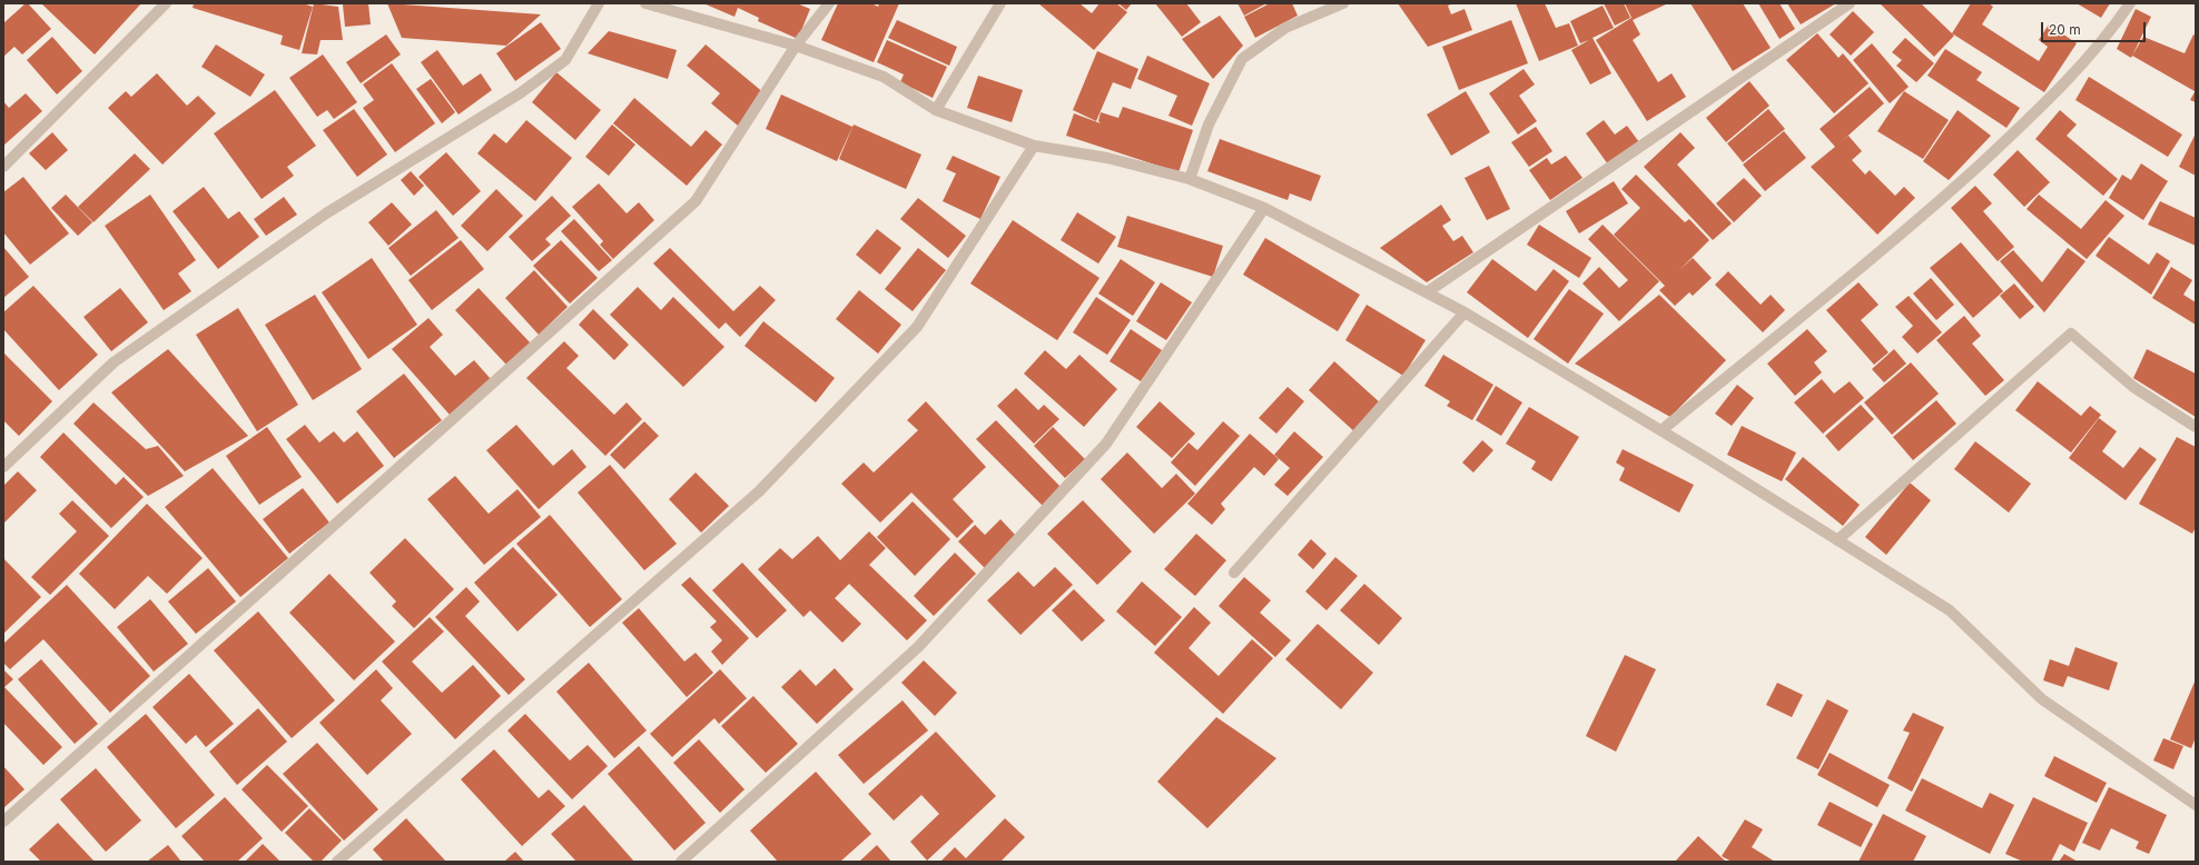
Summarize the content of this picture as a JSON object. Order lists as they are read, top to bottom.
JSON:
{
  "scale_bar": "20 m"
}
